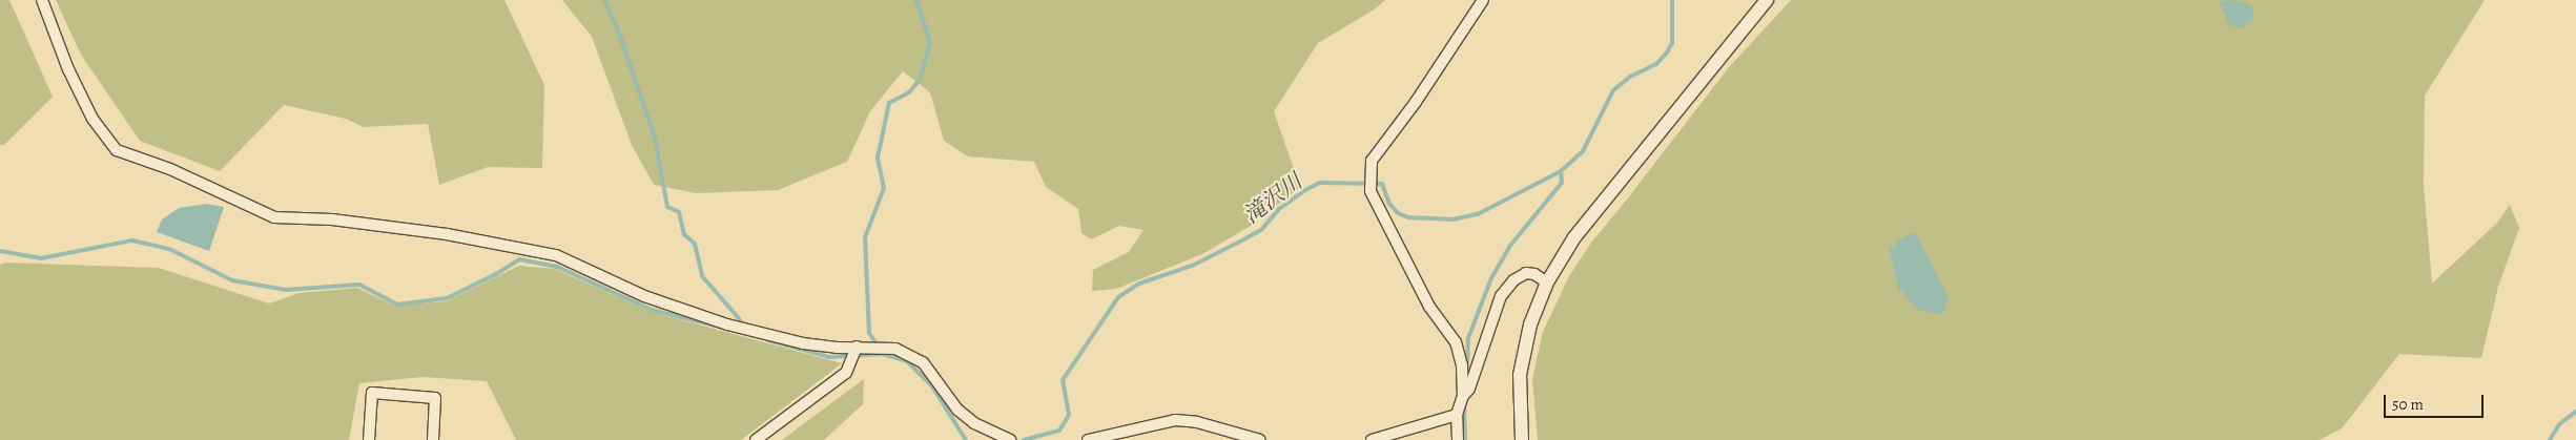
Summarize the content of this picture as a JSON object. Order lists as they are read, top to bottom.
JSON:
{
  "water": ["滝沢川"],
  "scale_bar": "50 m"
}
